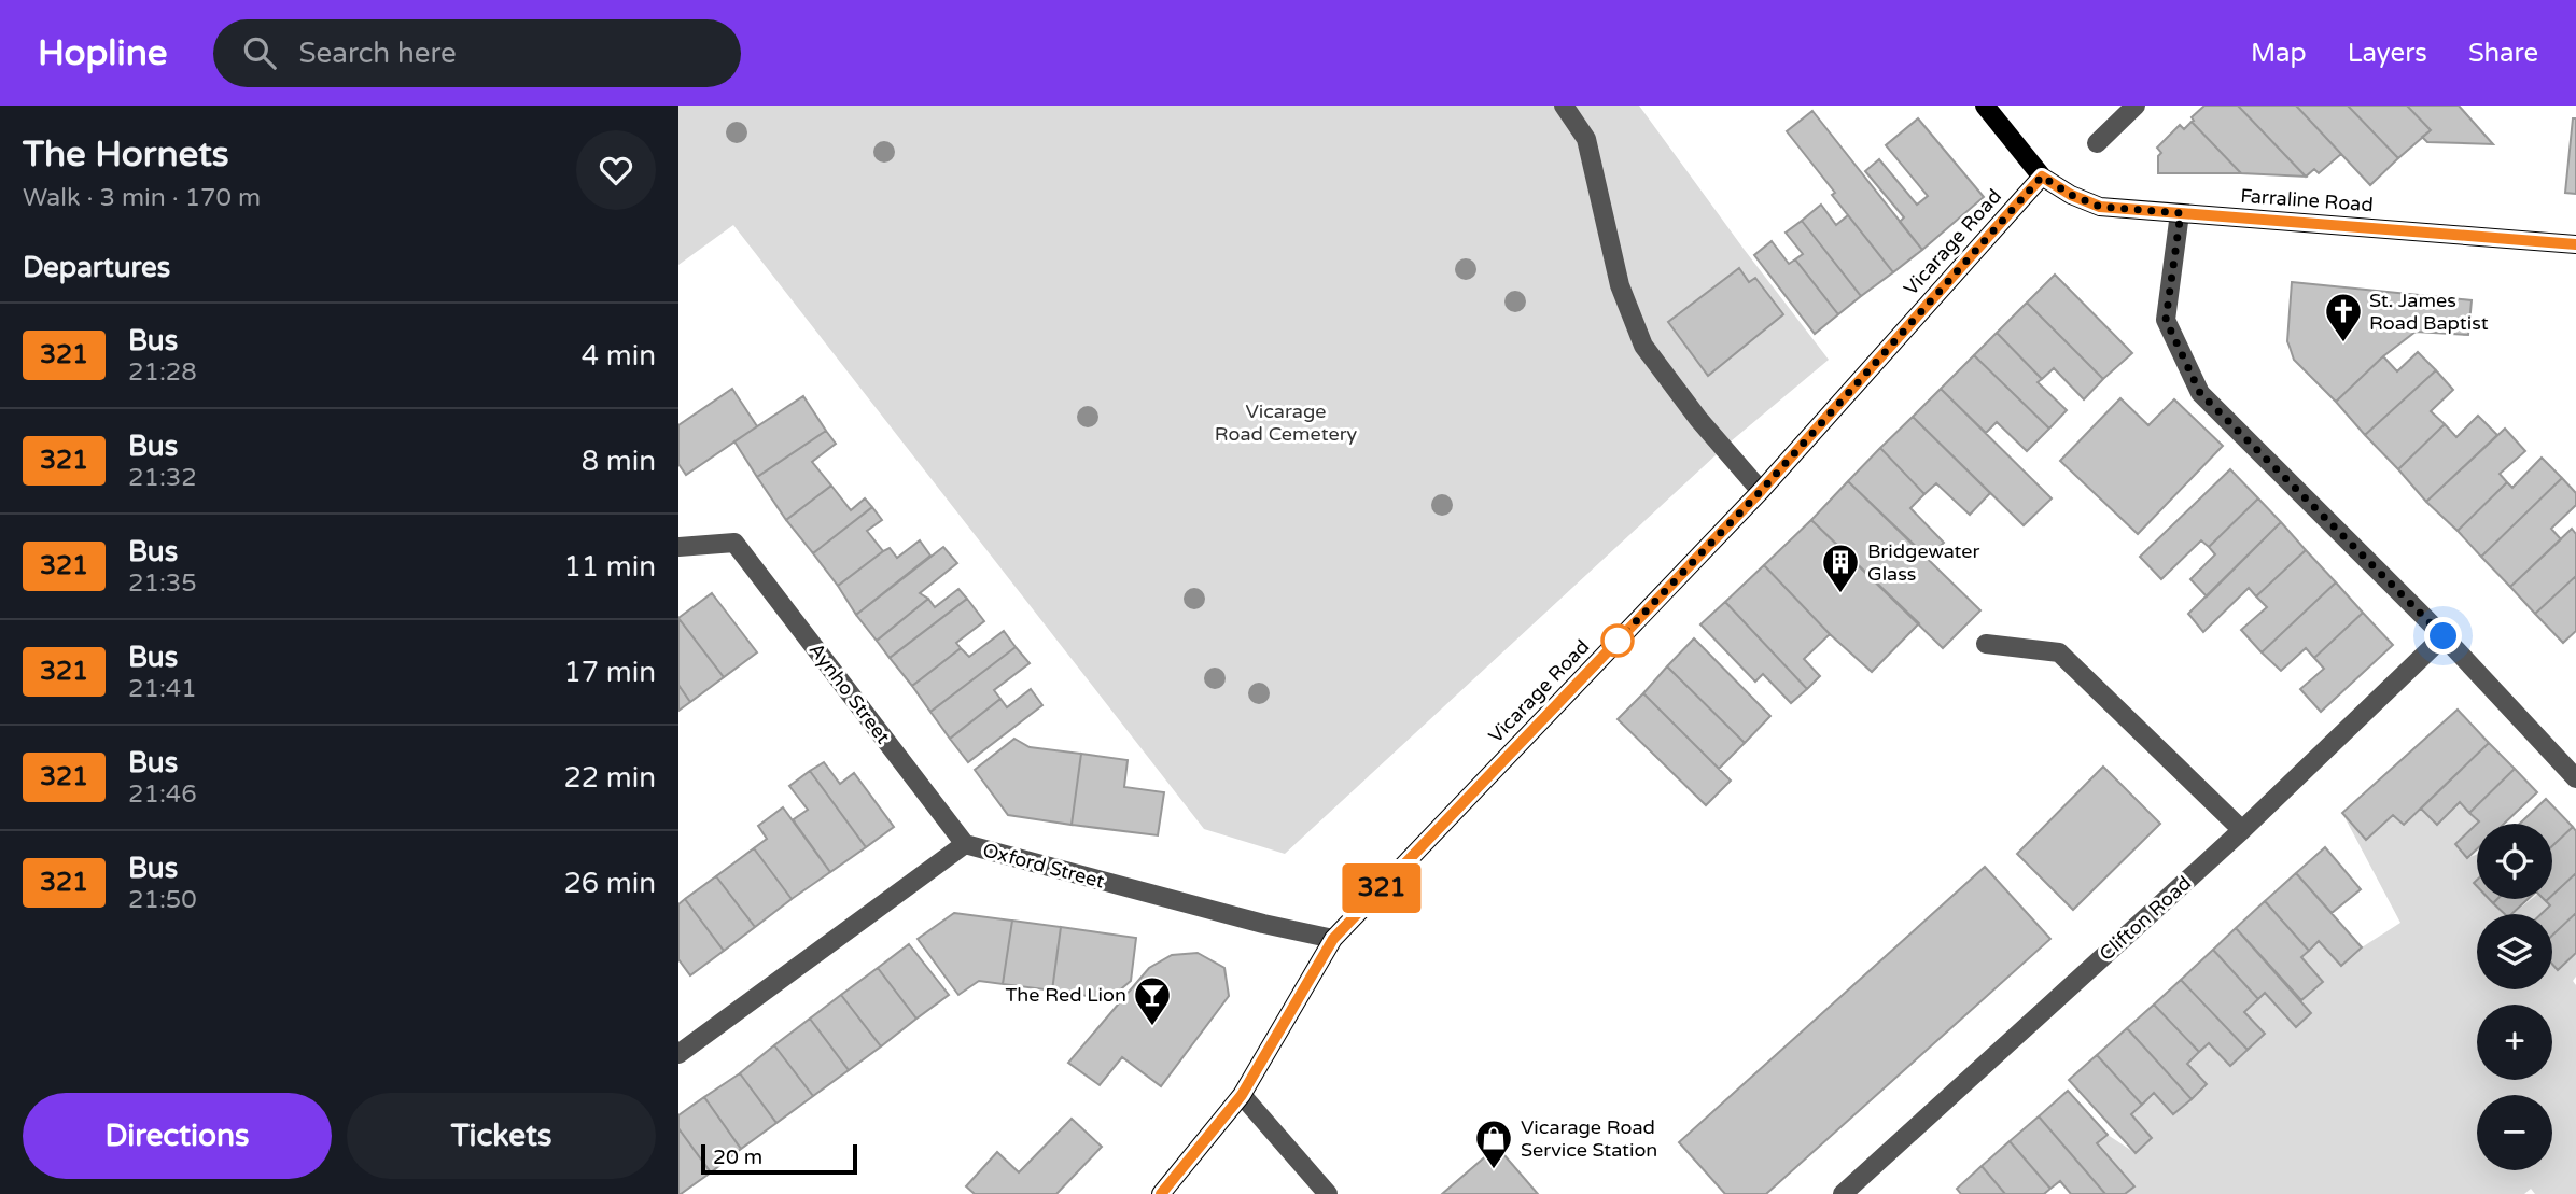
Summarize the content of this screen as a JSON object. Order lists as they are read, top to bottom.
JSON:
{
  "streets": {
    "main road": ["Farraline Road", "Vicarage Road"],
    "street": ["Aynho Street", "Oxford Street", "Clifton Road"]
  },
  "crossings": [
    ["Farraline Road", "Vicarage Road"],
    ["Vicarage Road", "Oxford Street"],
    ["Aynho Street", "Oxford Street"]
  ],
  "parks": ["Vicarage Road Cemetery"],
  "places": {
    "church": ["St. James Road Baptist"],
    "building": ["Bridgewater Glass"],
    "bar": ["The Red Lion"],
    "shop": ["Vicarage Road Service Station"]
  },
  "lines": ["bus line 321"],
  "scale_bar": "20 m",
  "page": {
    "header": "Hopline",
    "search": "Search here",
    "nav": ["Map", "Layers", "Share"],
    "heading": [
      ["The Hornets", "Walk · 3 min · 170 m"],
      "Departures"
    ],
    "on_map": "321",
    "list": [
      {
        "mark": "321",
        "name": "Bus",
        "note": "21:28",
        "value": "4 min"
      },
      {
        "mark": "321",
        "name": "Bus",
        "note": "21:32",
        "value": "8 min"
      },
      {
        "mark": "321",
        "name": "Bus",
        "note": "21:35",
        "value": "11 min"
      },
      {
        "mark": "321",
        "name": "Bus",
        "note": "21:41",
        "value": "17 min"
      },
      {
        "mark": "321",
        "name": "Bus",
        "note": "21:46",
        "value": "22 min"
      },
      {
        "mark": "321",
        "name": "Bus",
        "note": "21:50",
        "value": "26 min"
      }
    ],
    "map_buttons": ["+", "−"],
    "buttons": ["Directions", "Tickets"],
    "scale": "20 m"
  }
}
